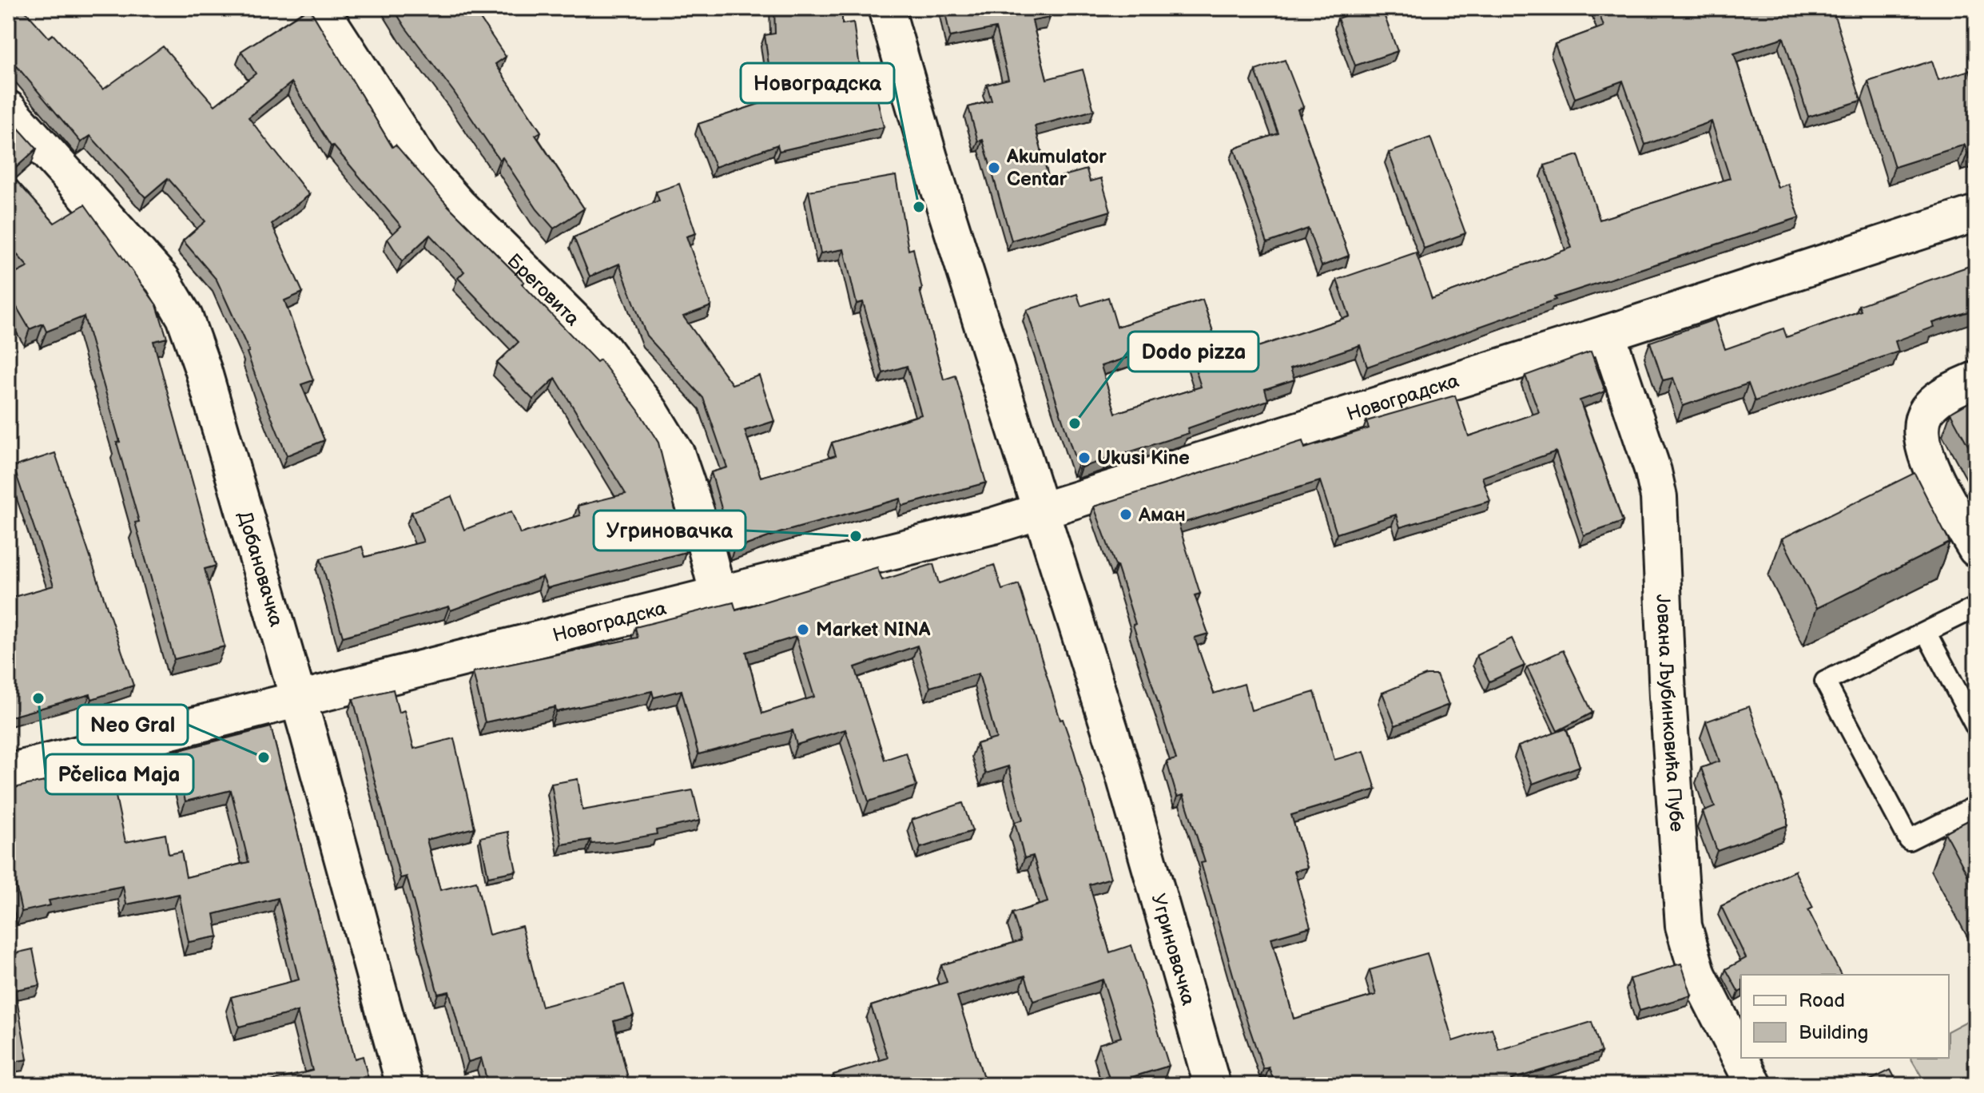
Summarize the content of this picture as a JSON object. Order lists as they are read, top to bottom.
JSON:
{
  "streets": {
    "street": [
      "Бреговита",
      "Новоградска",
      "Добановачка",
      "Јована Љубинковића Пубе",
      "Угриновачка"
    ]
  },
  "crossings": [
    ["Бреговита", "Новоградска"],
    ["Новоградска", "Добановачка"],
    ["Новоградска", "Јована Љубинковића Пубе"],
    ["Новоградска", "Угриновачка"]
  ],
  "places": [
    "Akumulator Centar",
    "Новоградска",
    "Dodo pizza",
    "Ukusi Kine",
    "Аман",
    "Угриновачка",
    "Market NINA",
    "Pčelica Maja",
    "Neo Gral"
  ],
  "legend": ["Road", "Building"]
}
